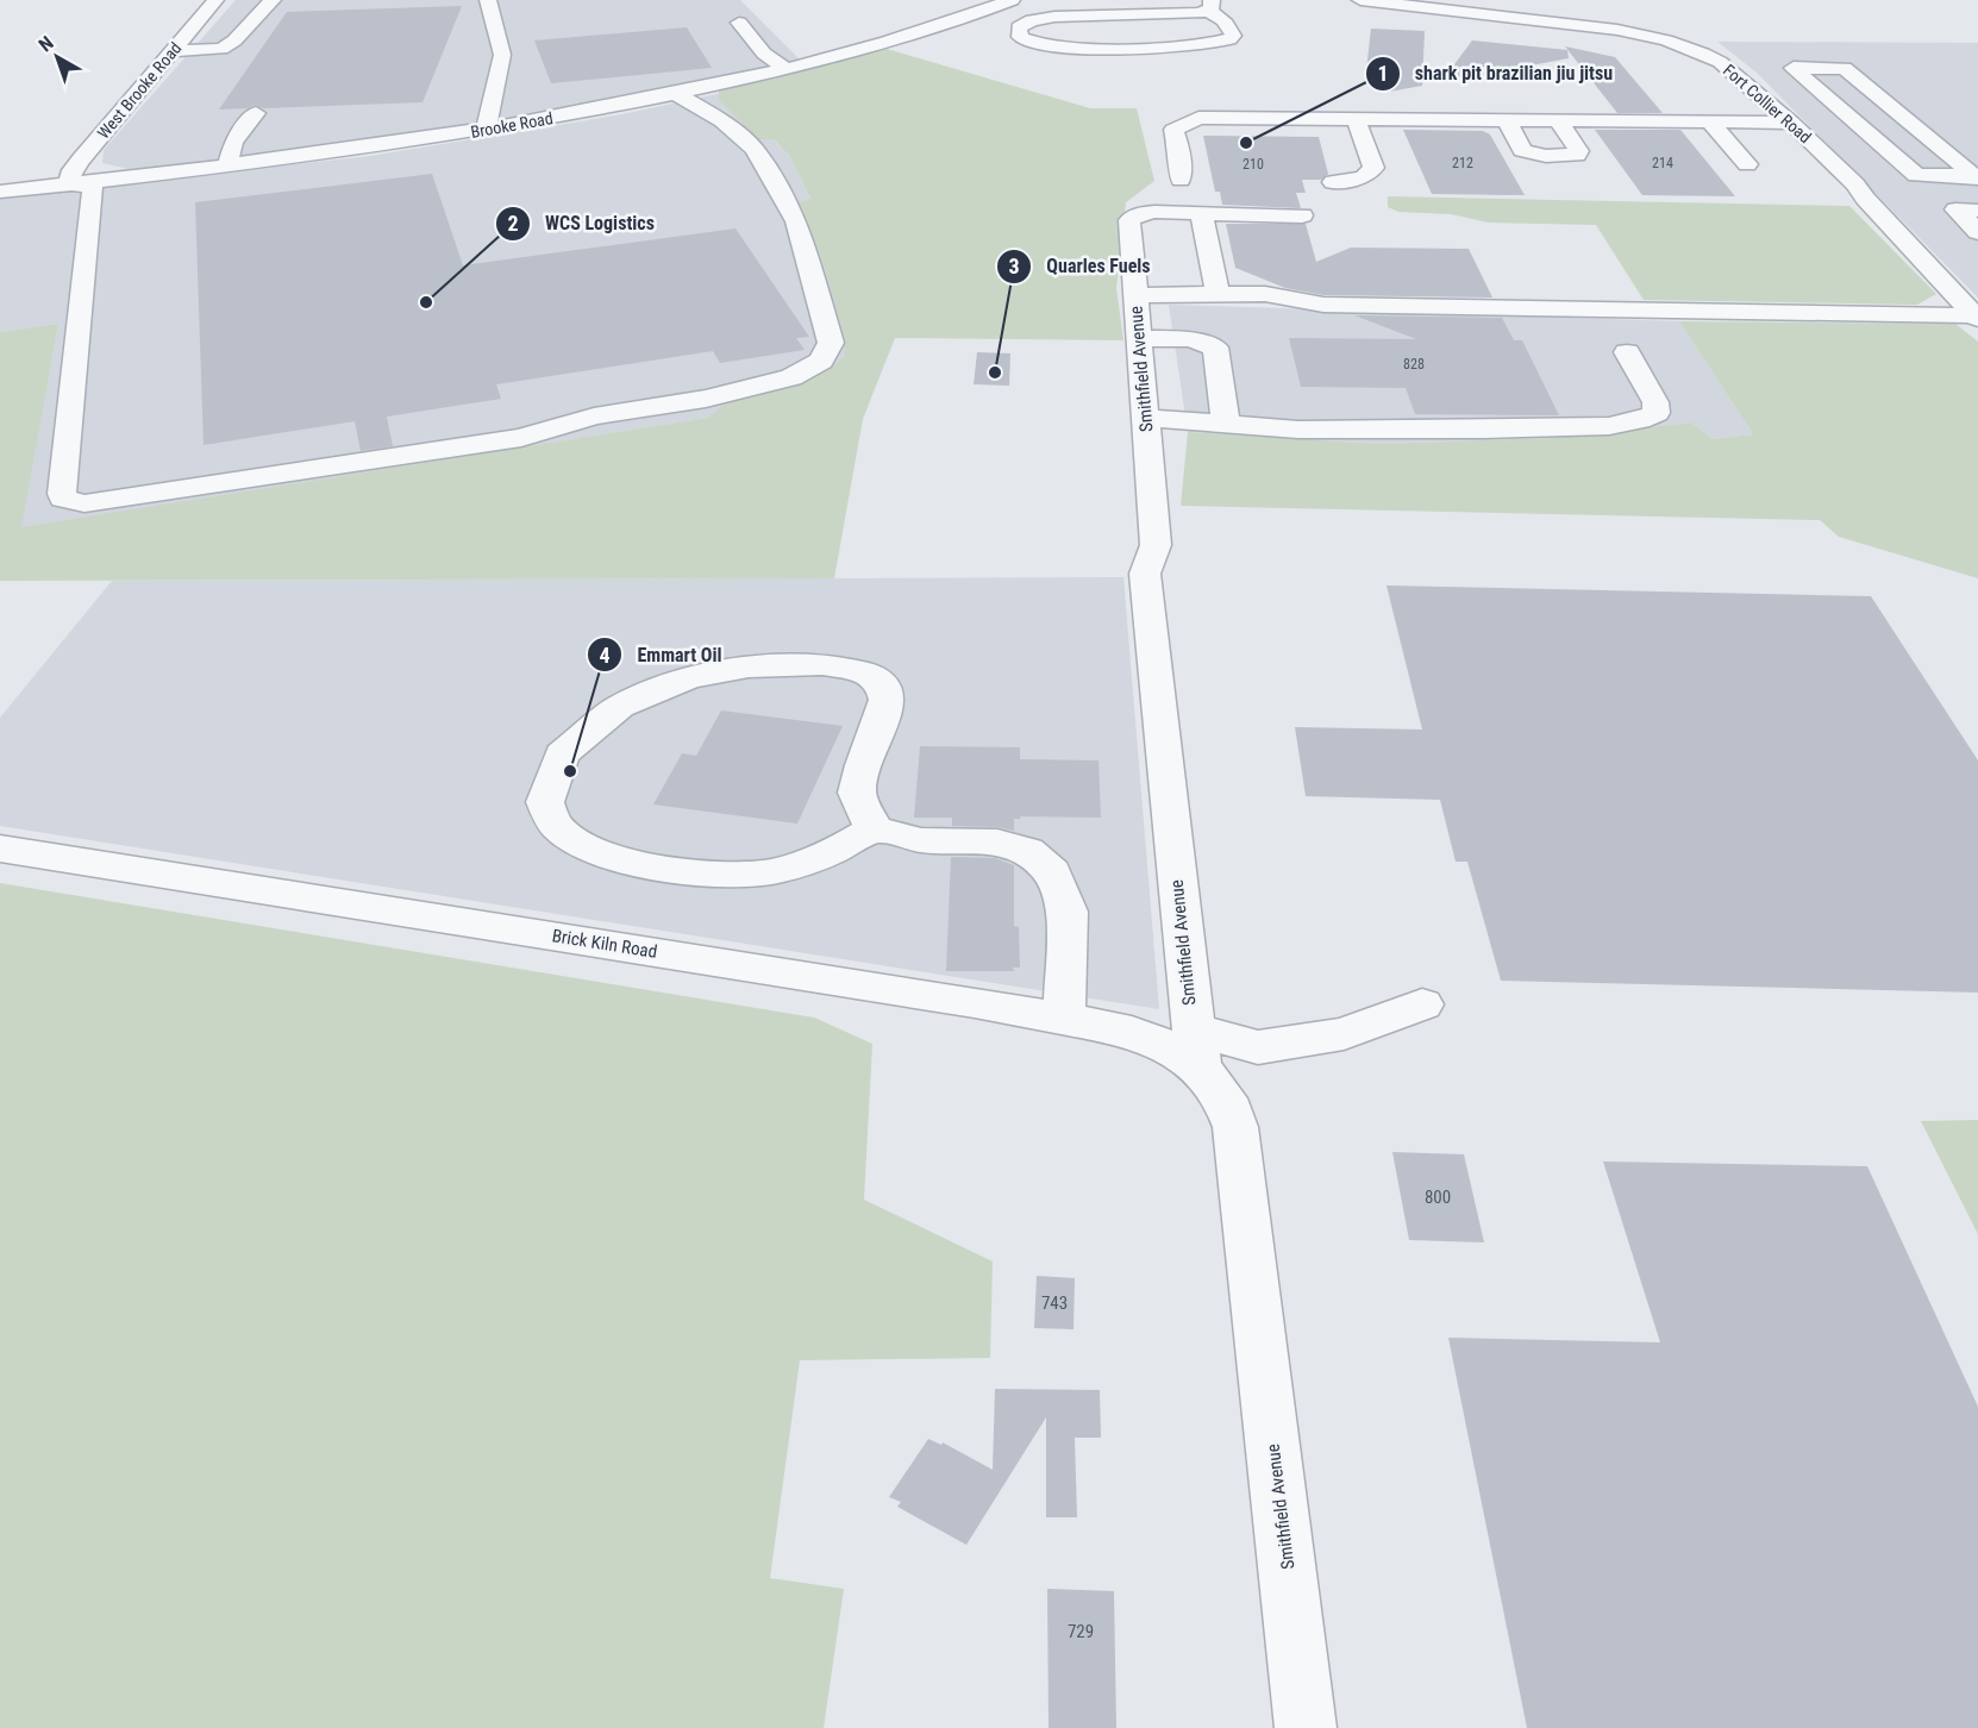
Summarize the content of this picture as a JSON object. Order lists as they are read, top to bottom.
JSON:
{
  "streets": {
    "street": [
      "West Brooke Road",
      "Fort Collier Road",
      "Brooke Road",
      "Smithfield Avenue",
      "Brick Kiln Road"
    ]
  },
  "crossings": [
    ["West Brooke Road", "Brooke Road"],
    ["Smithfield Avenue", "Brick Kiln Road"]
  ],
  "places": [
    "shark pit brazilian jiu jitsu",
    "WCS Logistics",
    "Quarles Fuels",
    "Emmart Oil"
  ],
  "house_numbers": [
    "212",
    "214",
    "210",
    "828",
    "800",
    "743",
    "729"
  ],
  "north": "top left"
}
